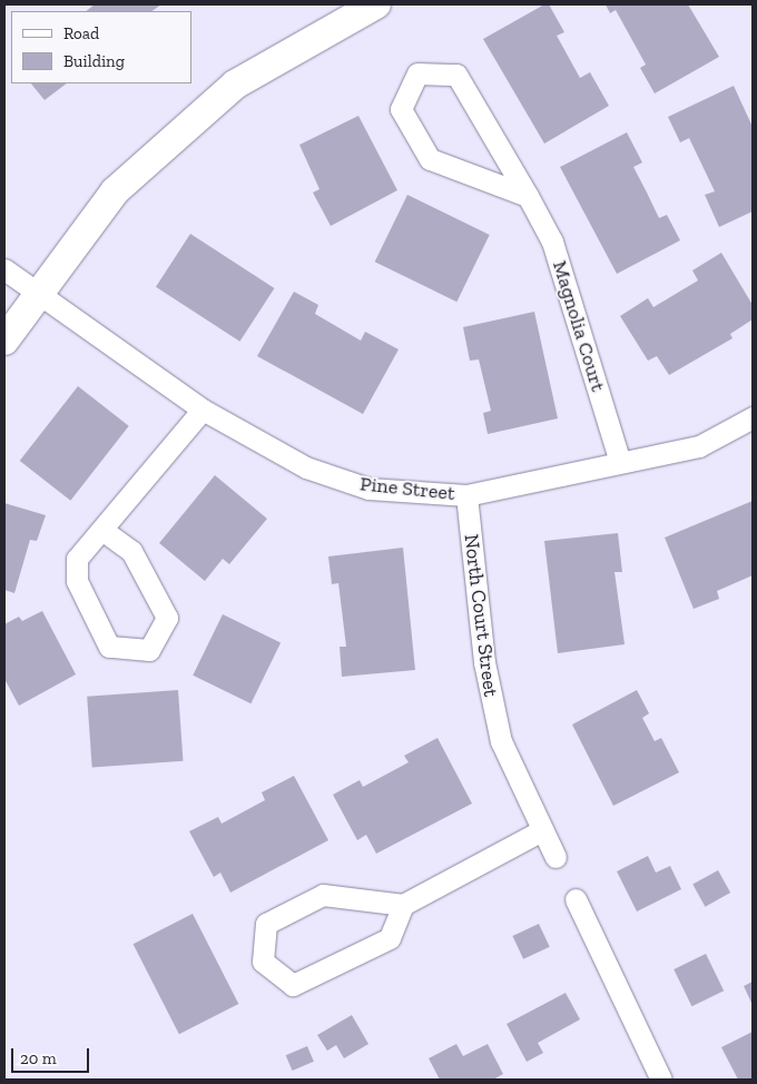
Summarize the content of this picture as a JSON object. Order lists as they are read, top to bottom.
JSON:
{
  "streets": {
    "street": ["Magnolia Court", "Pine Street", "North Court Street"]
  },
  "crossings": [
    ["Magnolia Court", "Pine Street"],
    ["Pine Street", "North Court Street"]
  ],
  "legend": ["Road", "Building"],
  "scale_bar": "20 m"
}
